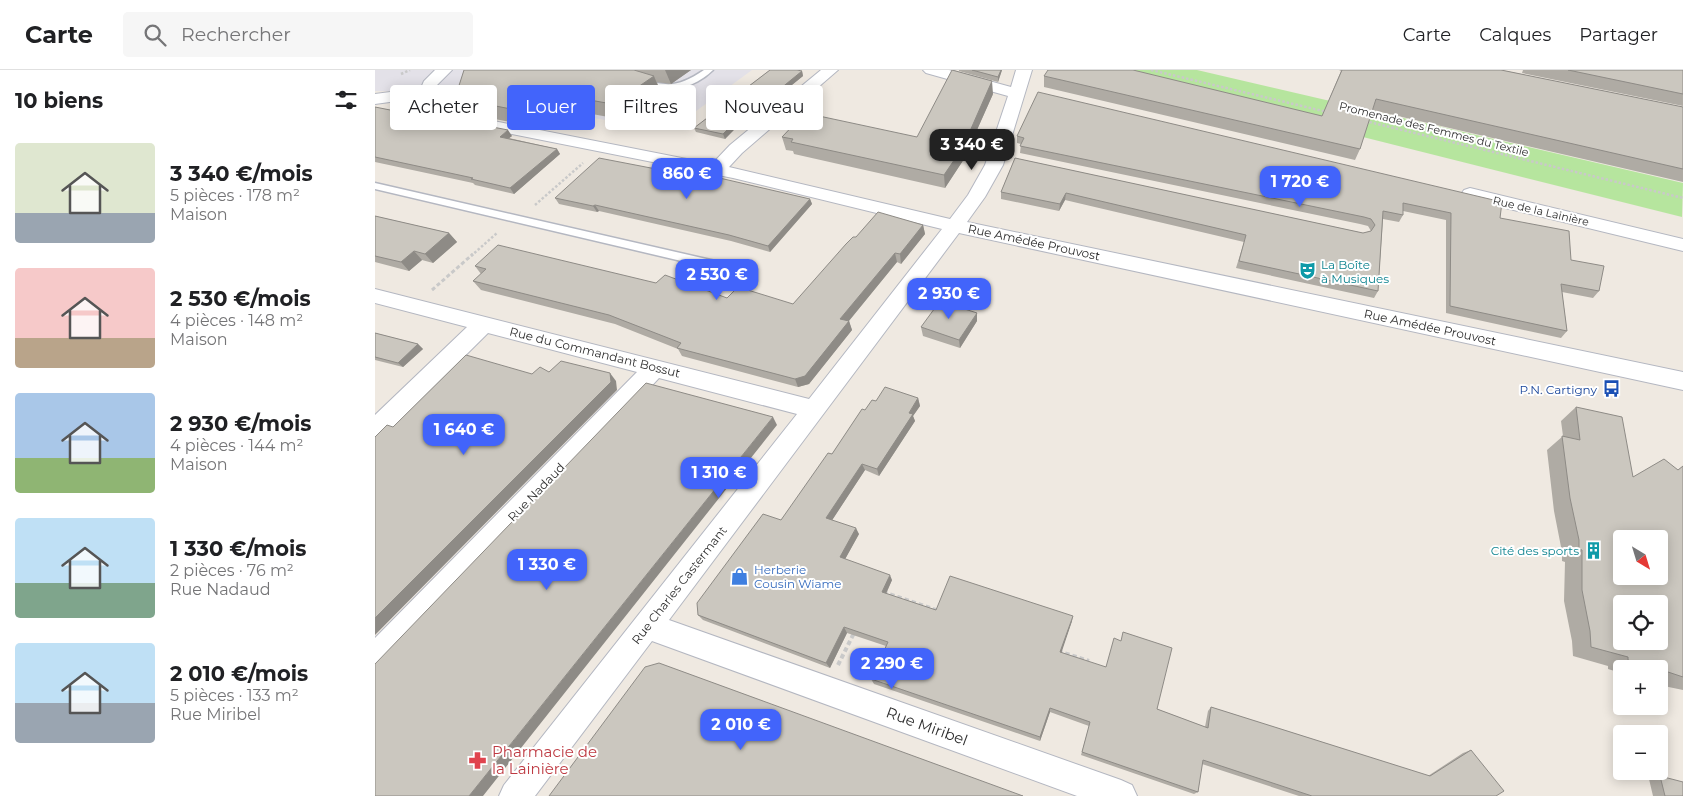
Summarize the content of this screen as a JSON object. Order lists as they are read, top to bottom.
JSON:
{
  "streets": {
    "street": [
      "Rue de la Lainière",
      "Rue Amédée Prouvost",
      "Rue du Commandant Bossut",
      "Rue Nadaud",
      "Rue Charles Castermant",
      "Rue Miribel"
    ],
    "path": ["Promenade des Femmes du Textile"]
  },
  "crossings": [
    ["Rue Amédée Prouvost", "Rue Charles Castermant"],
    ["Rue du Commandant Bossut", "Rue Nadaud"],
    ["Rue du Commandant Bossut", "Rue Charles Castermant"],
    ["Rue Charles Castermant", "Rue Miribel"]
  ],
  "places": {
    "theatre": ["La Boîte à Musiques"],
    "bus stop": ["P.N. Cartigny"],
    "building": ["Cité des sports"],
    "shop": ["Herberie Cousin Wiame"],
    "pharmacy": ["Pharmacie de la Lainière"]
  },
  "north": "bottom right",
  "page": {
    "header": "Carte",
    "search": "Rechercher",
    "nav": ["Carte", "Calques", "Partager"],
    "heading": "10 biens",
    "chip": [
      "Acheter",
      "Louer",
      "Filtres",
      "Nouveau"
    ],
    "price": [
      "3 340 €",
      "860 €",
      "1 720 €",
      "2 530 €",
      "2 930 €",
      "1 640 €",
      "1 310 €",
      "1 330 €",
      "2 290 €",
      "2 010 €"
    ],
    "list": [
      {
        "name": "3 340 €/mois",
        "note": "5 pièces · 178 m² · Maison"
      },
      {
        "name": "2 530 €/mois",
        "note": "4 pièces · 148 m² · Maison"
      },
      {
        "name": "2 930 €/mois",
        "note": "4 pièces · 144 m² · Maison"
      },
      {
        "name": "1 330 €/mois",
        "note": "2 pièces · 76 m² · Rue Nadaud"
      },
      {
        "name": "2 010 €/mois",
        "note": "5 pièces · 133 m² · Rue Miribel"
      }
    ],
    "map_buttons": ["+", "−"]
  }
}
